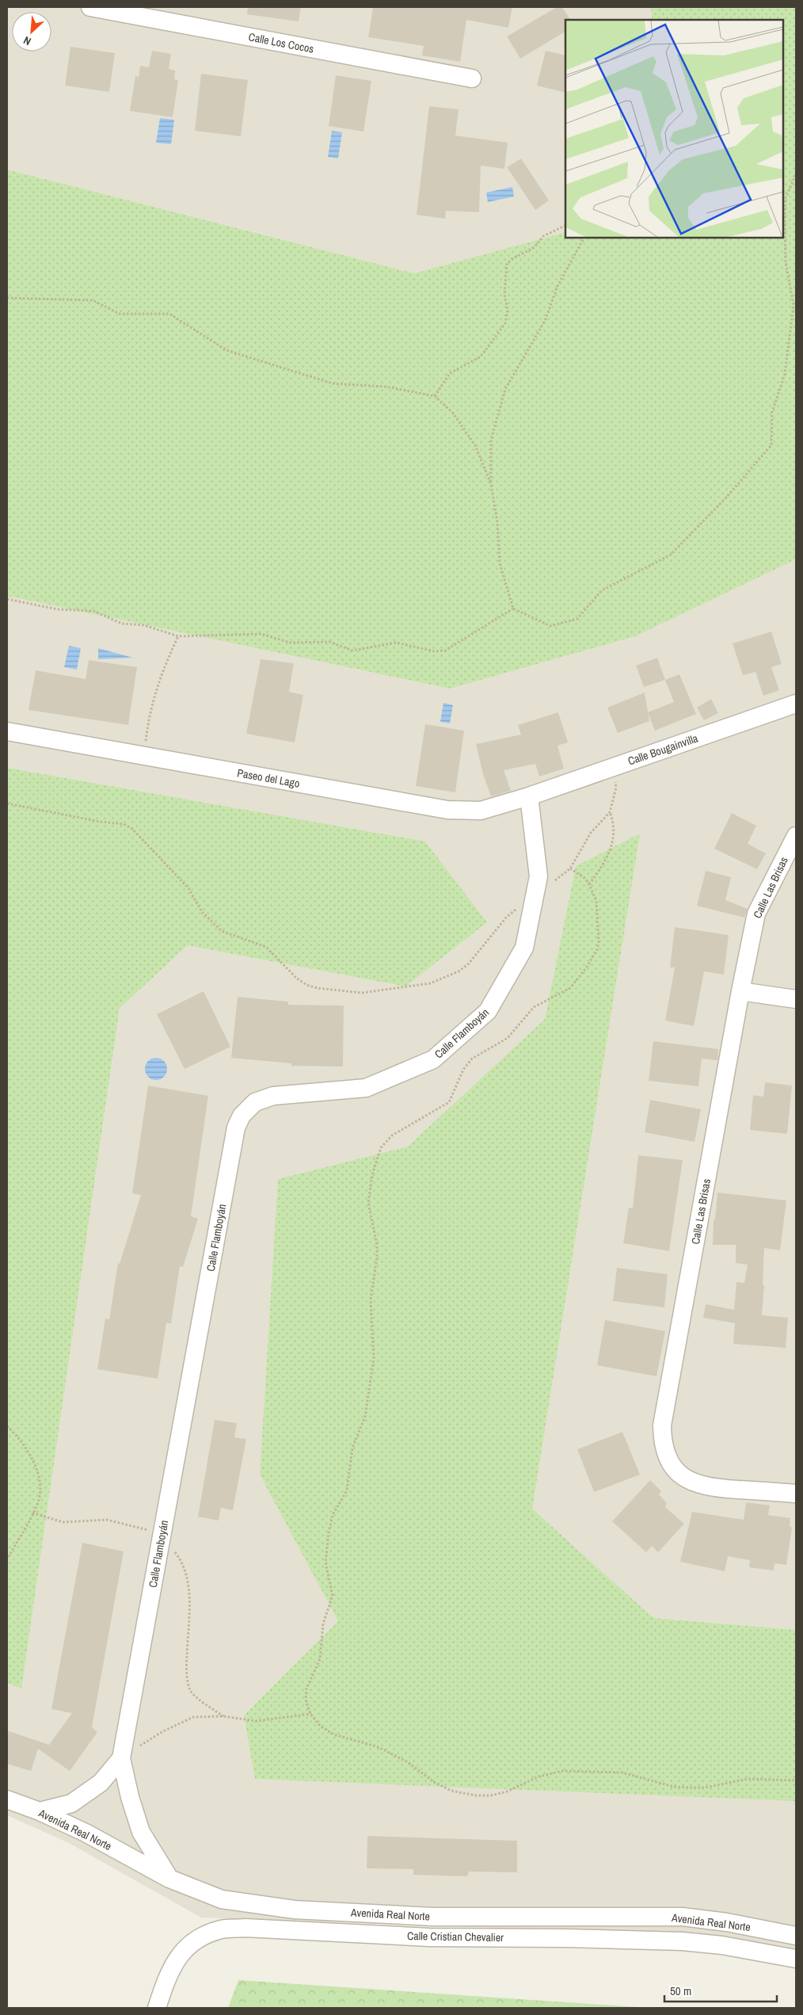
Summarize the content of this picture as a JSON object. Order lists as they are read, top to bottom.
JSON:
{
  "streets": {
    "street": [
      "Calle Los Cocos",
      "Calle Bougainvilla",
      "Paseo del Lago",
      "Calle Las Brisas",
      "Calle Flamboyán",
      "Avenida Real Norte",
      "Calle Cristian Chevalier"
    ]
  },
  "crossings": [
    ["Calle Bougainvilla", "Paseo del Lago"],
    ["Calle Bougainvilla", "Calle Flamboyán"],
    ["Paseo del Lago", "Calle Flamboyán"]
  ],
  "scale_bar": "50 m",
  "north": "bottom left"
}
